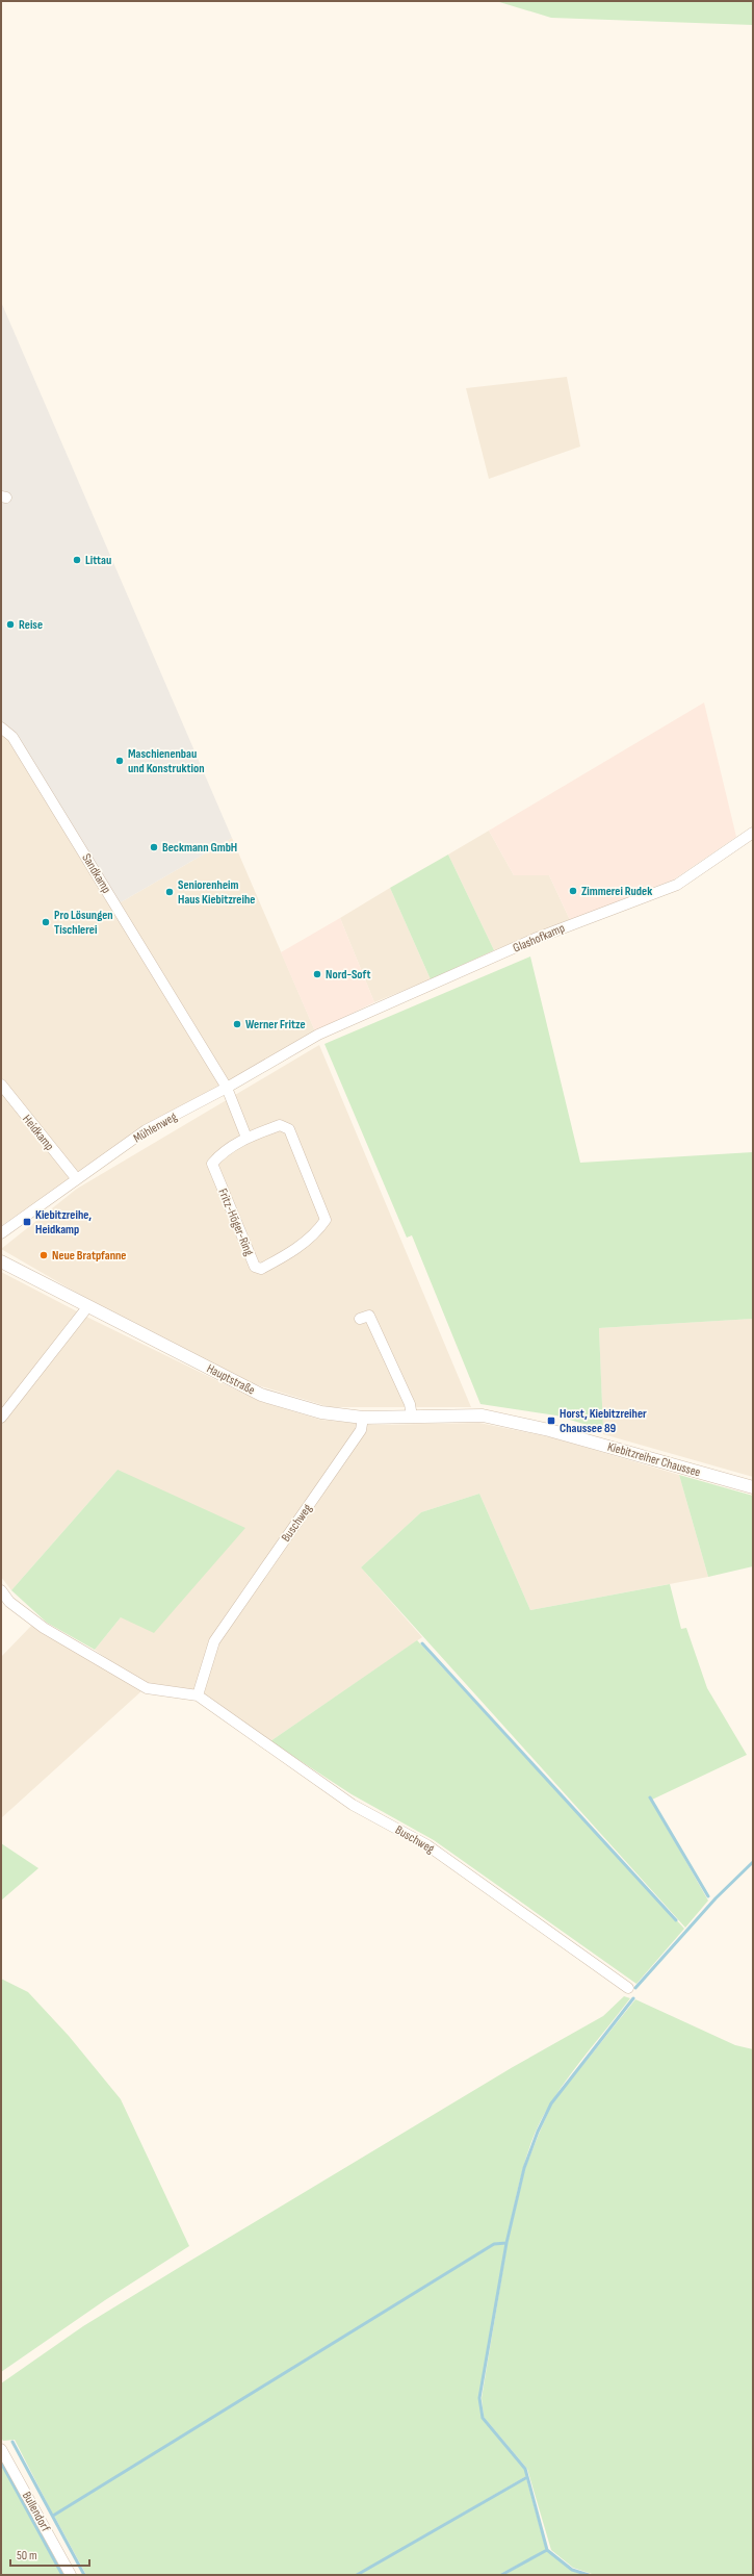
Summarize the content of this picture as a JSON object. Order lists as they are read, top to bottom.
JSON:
{
  "streets": {
    "street": [
      "Sandkamp",
      "Glashofkamp",
      "Mühlenweg",
      "Heidkamp",
      "Fritz-Höger-Ring",
      "Hauptstraße",
      "Kiebitzreiher Chaussee",
      "Buschweg",
      "Bullendorf"
    ]
  },
  "crossings": [
    ["Sandkamp", "Mühlenweg"],
    ["Glashofkamp", "Mühlenweg"],
    ["Mühlenweg", "Heidkamp"],
    ["Hauptstraße", "Kiebitzreiher Chaussee"],
    ["Hauptstraße", "Buschweg"]
  ],
  "places": {
    "other": [
      "Littau",
      "Reise",
      "Maschienenbau und Konstruktion",
      "Beckmann GmbH",
      "Zimmerei Rudek",
      "Seniorenheim Haus Kiebitzreihe",
      "Pro Lösungen Tischlerei",
      "Nord-Soft",
      "Werner Fritze",
      "Neue Bratpfanne"
    ],
    "transit": ["Kiebitzreihe, Heidkamp", "Horst, Kiebitzreiher Chaussee 89"]
  },
  "scale_bar": "50 m"
}
